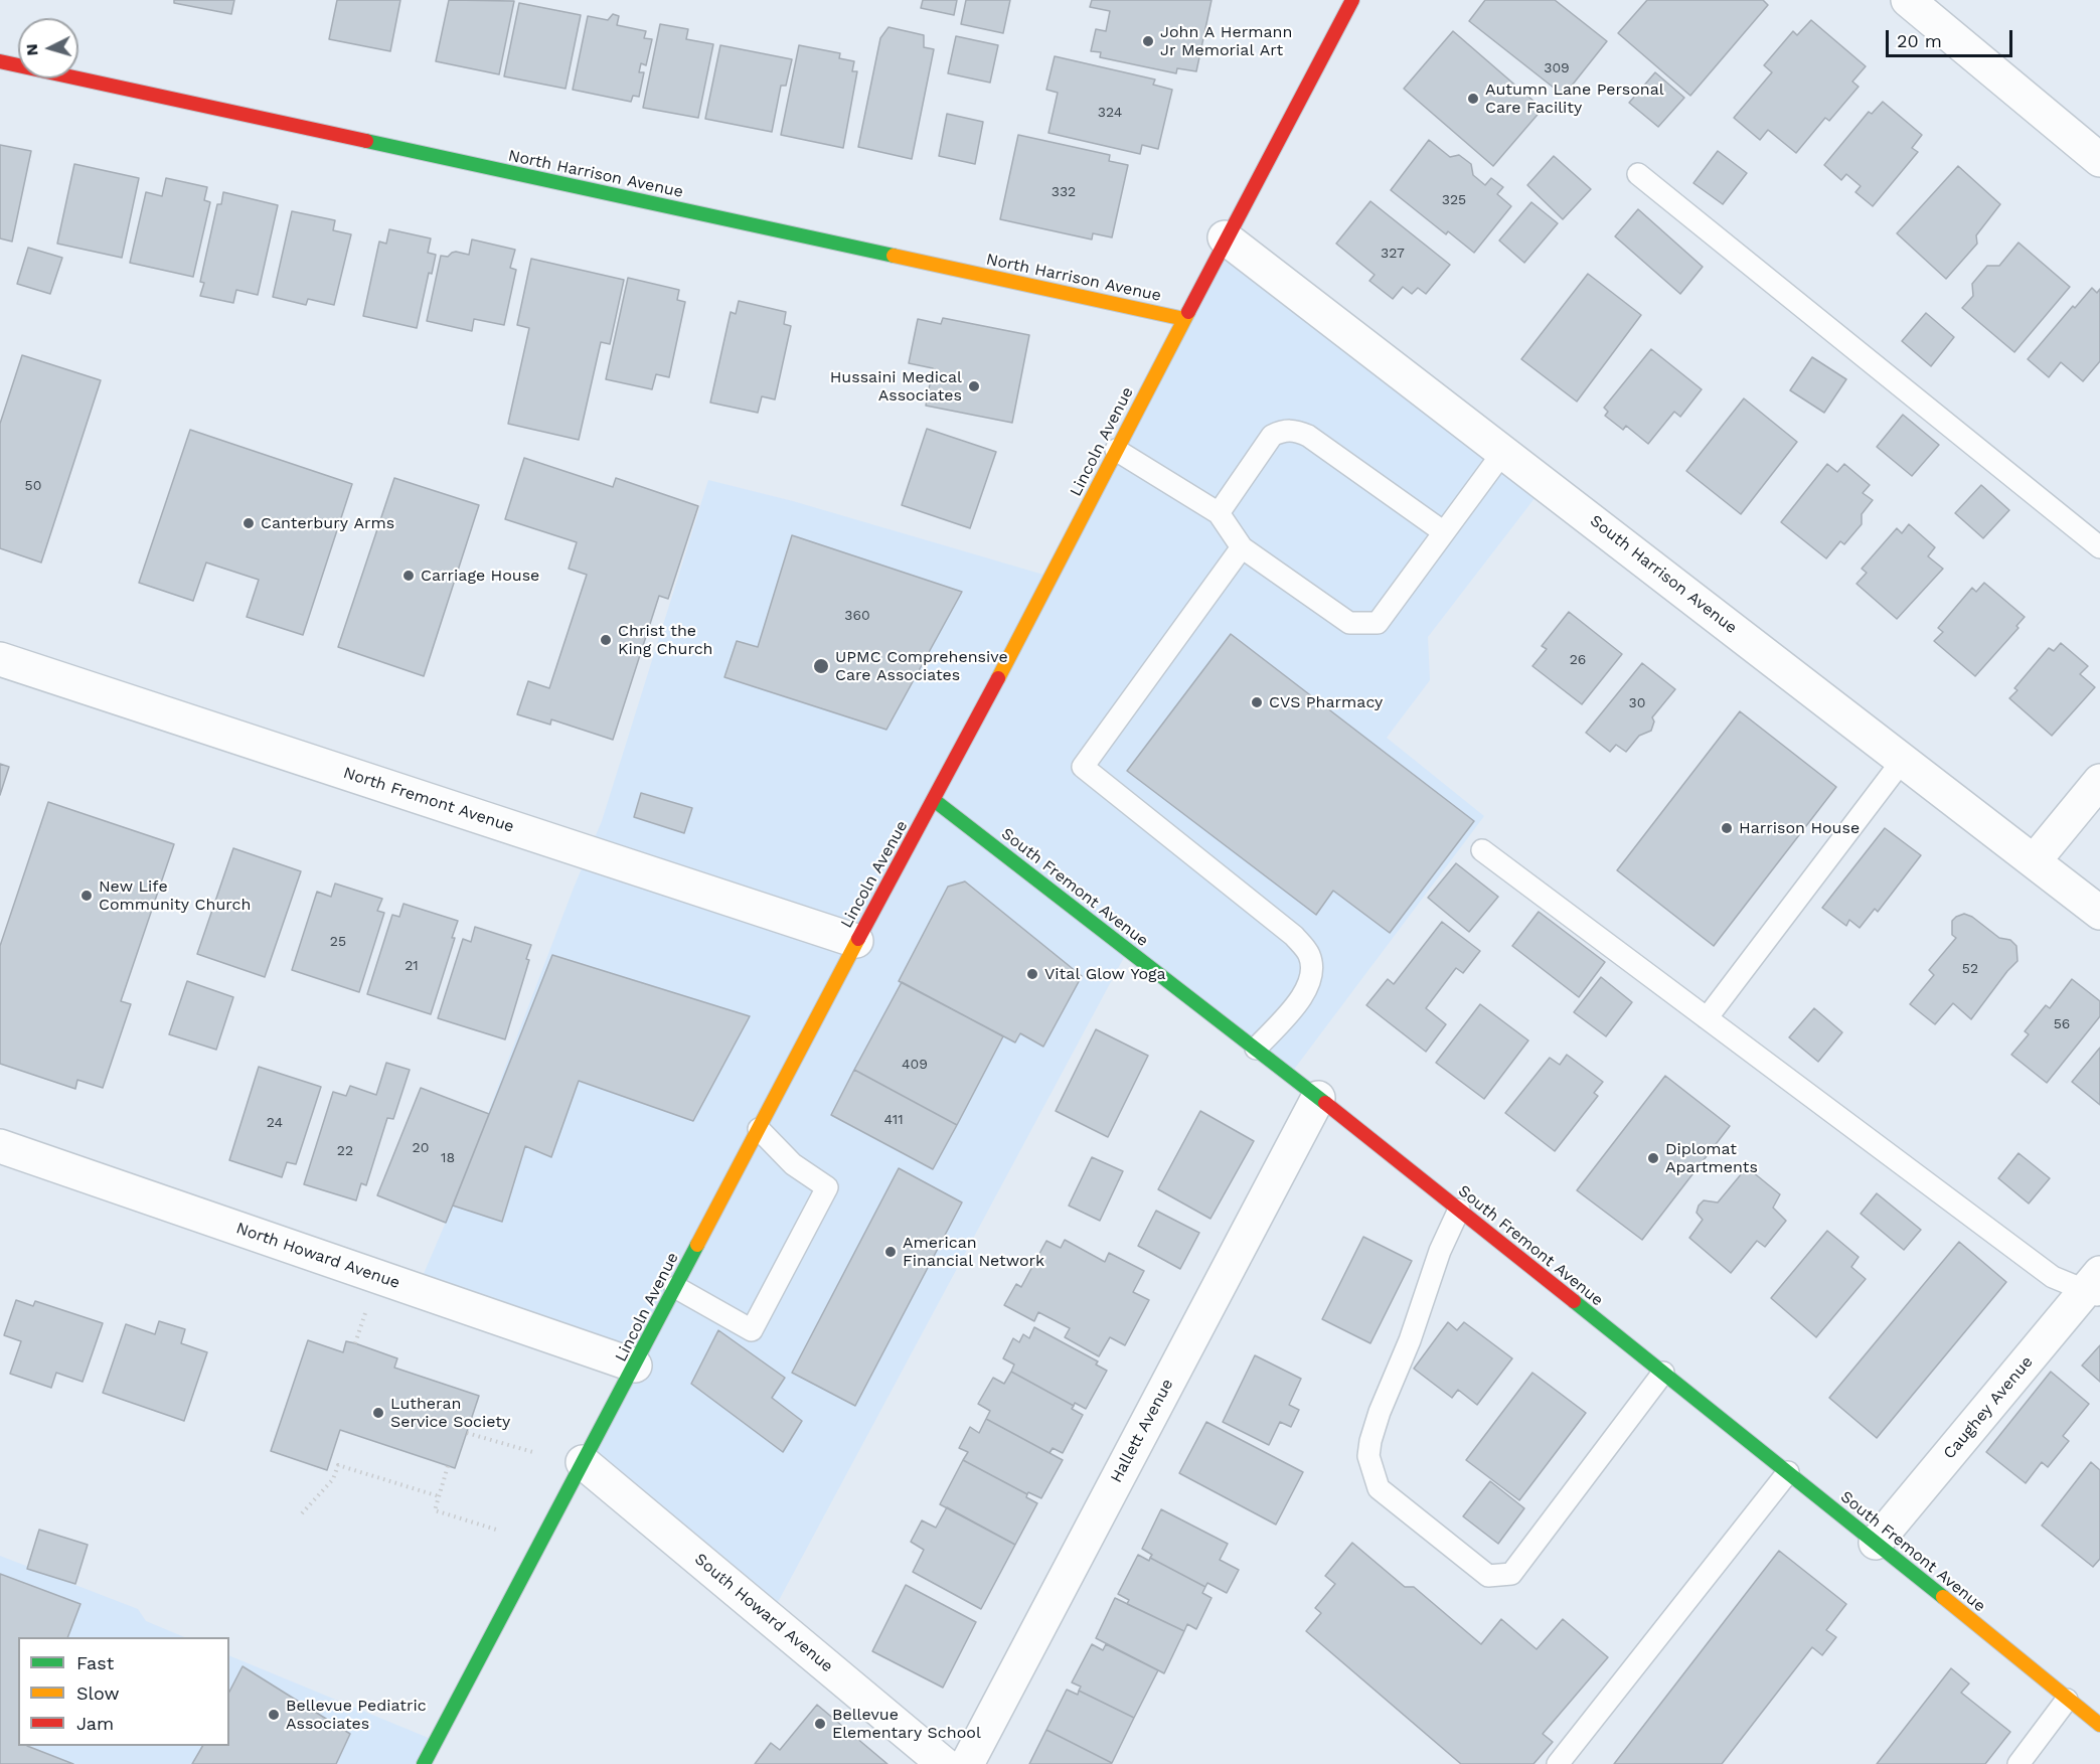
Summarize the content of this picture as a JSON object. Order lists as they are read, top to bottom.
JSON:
{
  "streets": {
    "street": [
      "North Harrison Avenue",
      "Lincoln Avenue",
      "South Harrison Avenue",
      "North Fremont Avenue",
      "South Fremont Avenue",
      "North Howard Avenue",
      "Caughey Avenue",
      "Hallett Avenue",
      "South Howard Avenue"
    ]
  },
  "crossings": [
    ["North Harrison Avenue", "Lincoln Avenue"],
    ["Lincoln Avenue", "South Harrison Avenue"],
    ["Lincoln Avenue", "North Fremont Avenue"],
    ["Lincoln Avenue", "South Fremont Avenue"],
    ["Lincoln Avenue", "North Howard Avenue"],
    ["Lincoln Avenue", "South Howard Avenue"],
    ["South Fremont Avenue", "Caughey Avenue"],
    ["South Fremont Avenue", "Hallett Avenue"]
  ],
  "places": [
    "John A Hermann Jr Memorial Art",
    "Autumn Lane Personal Care Facility",
    "Hussaini Medical Associates",
    "Canterbury Arms",
    "Carriage House",
    "Christ the King Church",
    "UPMC Comprehensive Care Associates",
    "CVS Pharmacy",
    "Harrison House",
    "New Life Community Church",
    "Vital Glow Yoga",
    "Diplomat Apartments",
    "American Financial Network",
    "Lutheran Service Society",
    "Bellevue Pediatric Associates",
    "Bellevue Elementary School"
  ],
  "house_numbers": [
    "309",
    "324",
    "332",
    "325",
    "327",
    "50",
    "360",
    "26",
    "30",
    "25",
    "21",
    "52",
    "56",
    "409",
    "411",
    "24",
    "20",
    "22",
    "18"
  ],
  "legend": ["Fast", "Slow", "Jam"],
  "scale_bar": "20 m",
  "north": "left"
}
